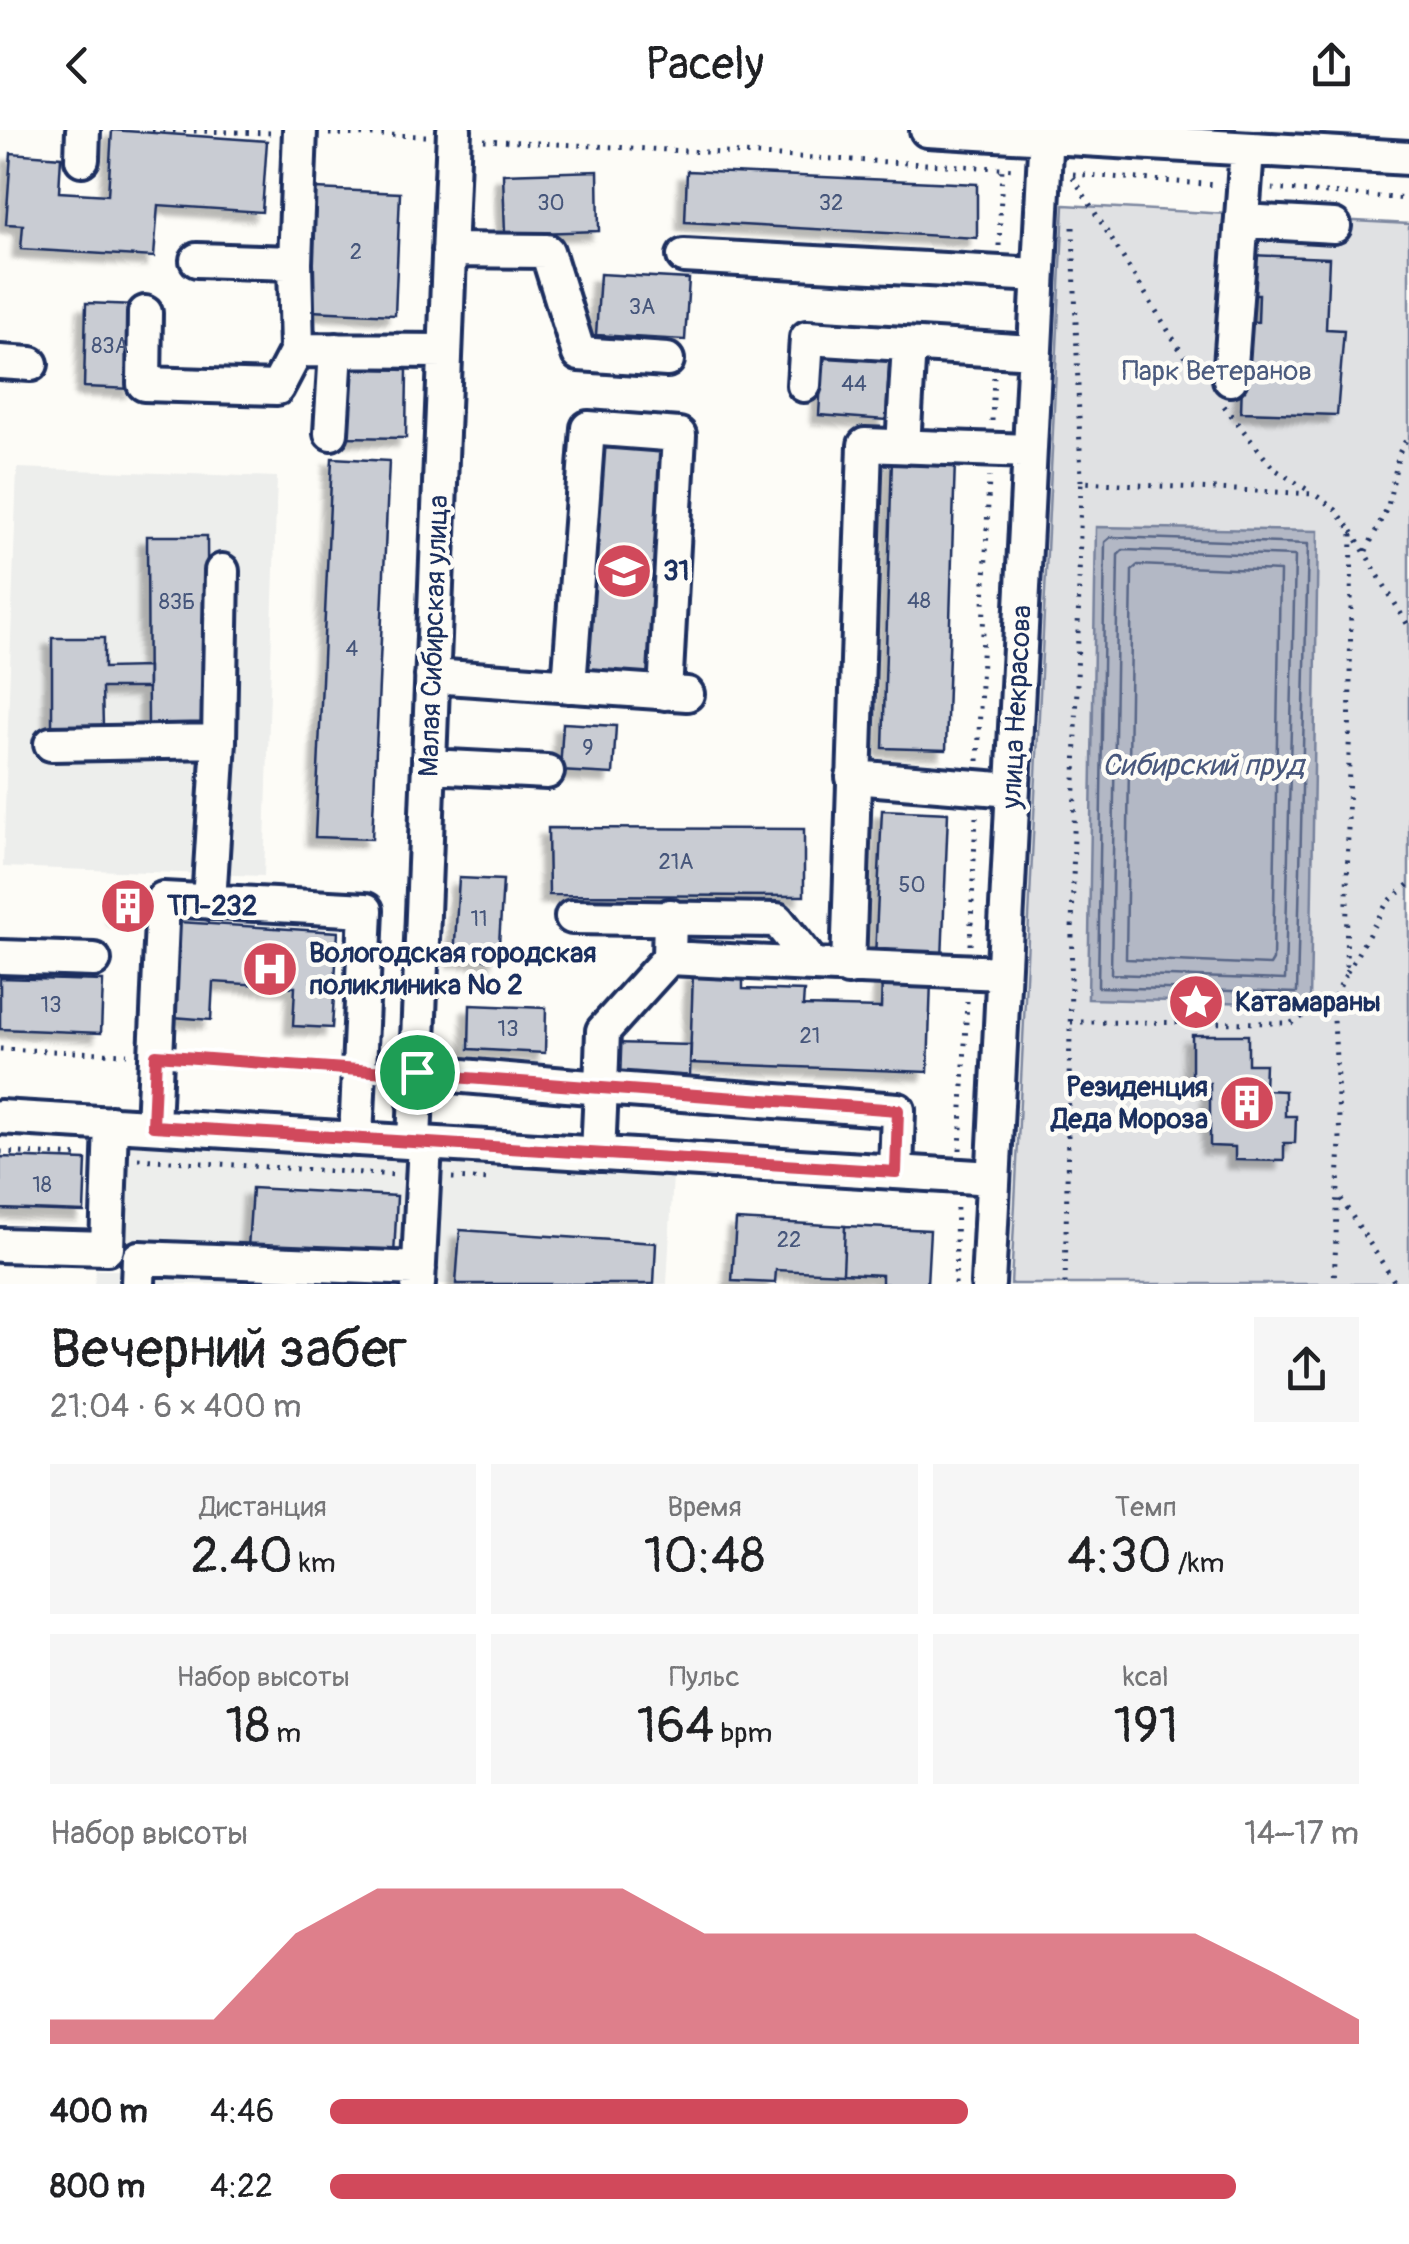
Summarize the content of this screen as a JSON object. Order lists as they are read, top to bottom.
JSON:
{
  "streets": {
    "street": ["Малая Сибирская улица", "улица Некрасова"]
  },
  "water": ["Сибирский пруд"],
  "parks": ["Парк Ветеранов"],
  "places": {
    "school or university": ["31"],
    "building": ["ТП-232", "Резиденция Деда Мороза"],
    "hospital": ["Вологодская городская поликлиника № 2"],
    "place": ["Катамараны"]
  },
  "house_numbers": [
    "30",
    "32",
    "2",
    "3А",
    "83А",
    "44",
    "48",
    "83Б",
    "4",
    "9",
    "21А",
    "50",
    "11",
    "13",
    "13",
    "21",
    "18",
    "22"
  ],
  "page": {
    "header": "Pacely",
    "heading": ["Вечерний забег", "21:04 · 6 × 400 m"],
    "stats": [
      ["Дистанция", "2.40 km"],
      ["Время", "10:48"],
      ["Темп", "4:30 /km"],
      ["Набор высоты", "18 m"],
      ["Пульс", "164 bpm"],
      ["kcal", "191"]
    ],
    "chart": ["Набор высоты", "14–17 m"],
    "list": [
      {
        "name": "400 m",
        "note": "4:46"
      },
      {
        "name": "800 m",
        "note": "4:22"
      }
    ]
  }
}
